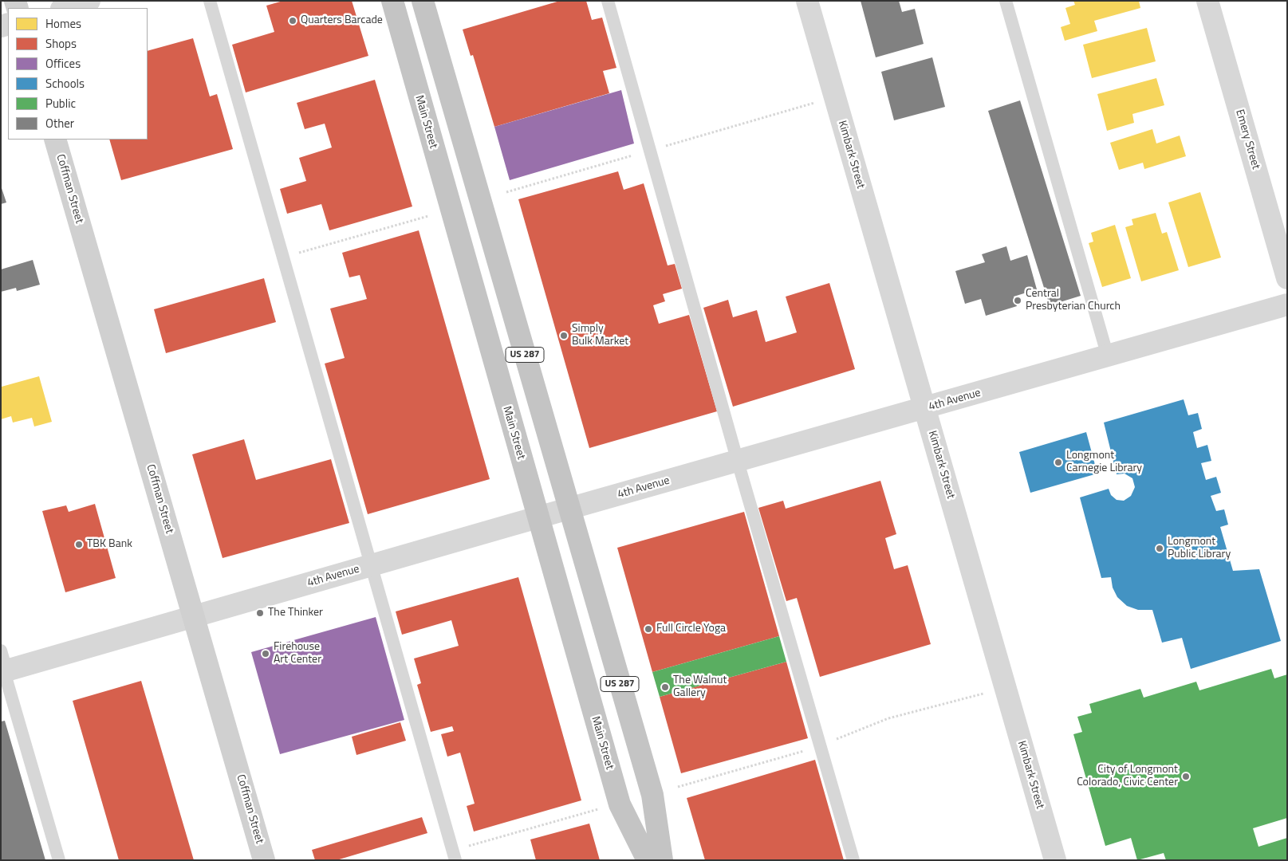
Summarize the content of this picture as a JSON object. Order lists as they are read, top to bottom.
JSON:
{
  "streets": {
    "highway": ["Main Street", "US 287"],
    "street": [
      "Emery Street",
      "Kimbark Street",
      "Coffman Street",
      "4th Avenue"
    ]
  },
  "crossings": [
    ["Main Street", "4th Avenue"],
    ["Kimbark Street", "4th Avenue"],
    ["Coffman Street", "4th Avenue"],
    ["US 287", "4th Avenue"]
  ],
  "places": [
    "Quarters Barcade",
    "Central Presbyterian Church",
    "Simply Bulk Market",
    "Longmont Carnegie Library",
    "TBK Bank",
    "Longmont Public Library",
    "The Thinker",
    "Full Circle Yoga",
    "Firehouse Art Center",
    "The Walnut Gallery",
    "City of Longmont Colorado, Civic Center"
  ],
  "legend": [
    "Homes",
    "Shops",
    "Offices",
    "Schools",
    "Public",
    "Other"
  ]
}
